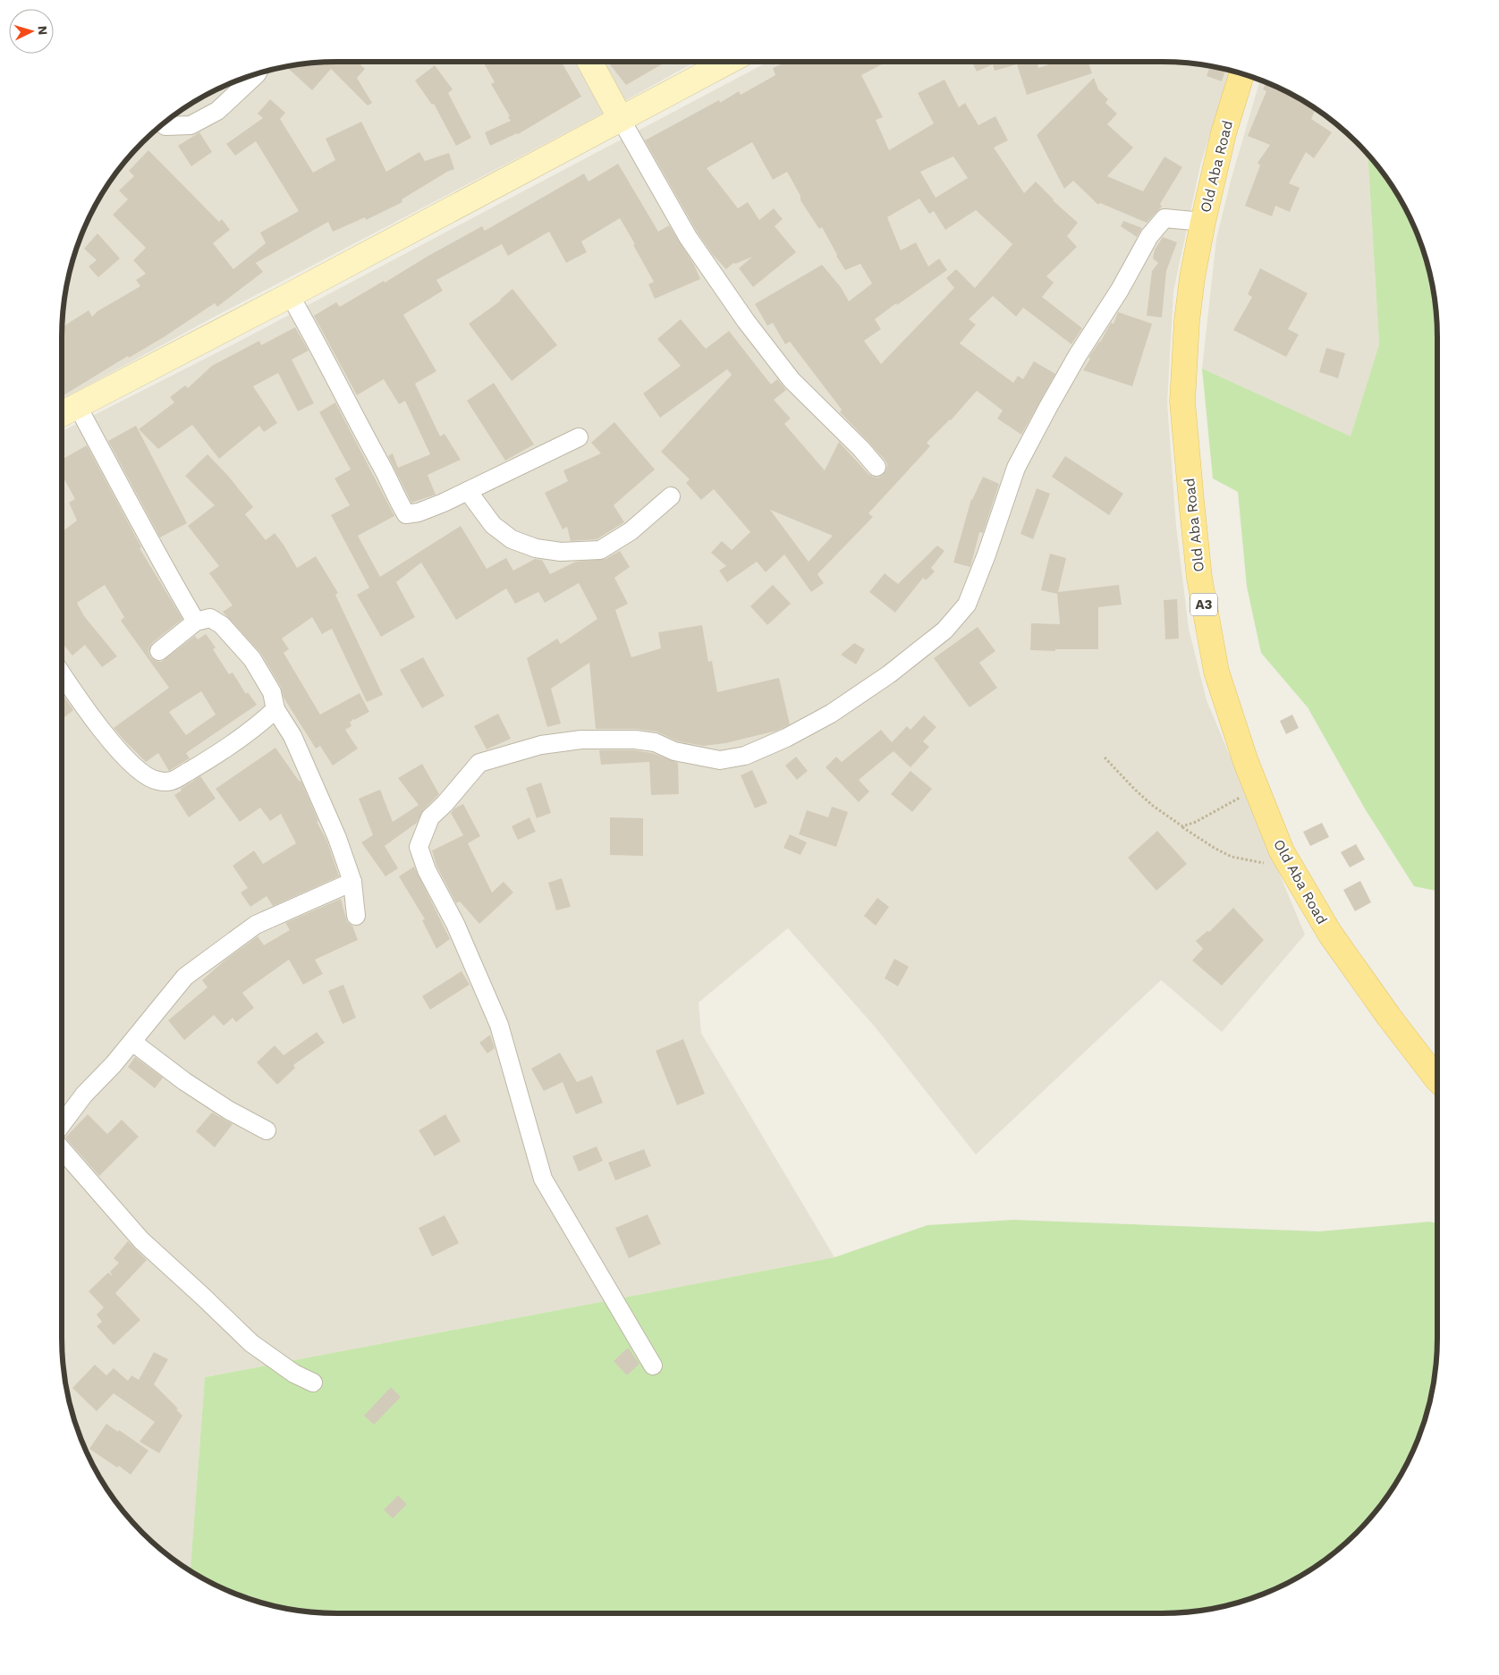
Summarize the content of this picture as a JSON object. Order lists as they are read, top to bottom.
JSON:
{
  "streets": {
    "main road": ["Old Aba Road", "A3"]
  },
  "north": "right"
}
